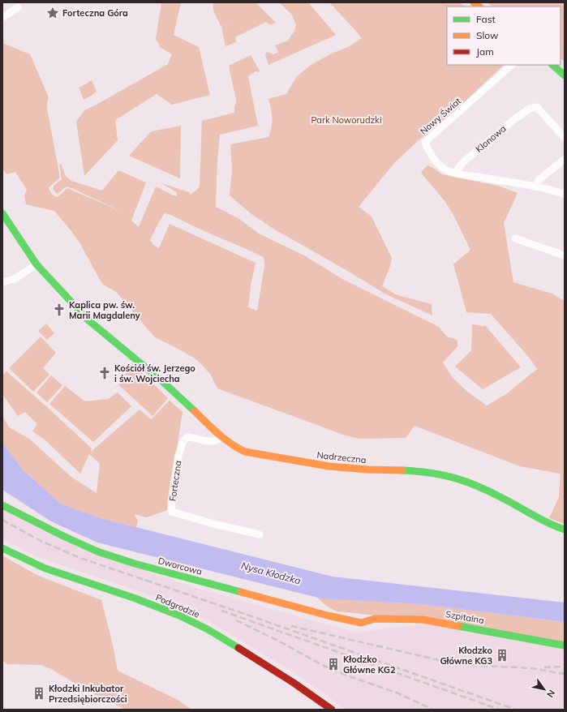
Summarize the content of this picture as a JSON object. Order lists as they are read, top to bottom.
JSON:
{
  "streets": {
    "street": [
      "Nowy Świat",
      "Klonowa",
      "Nadrzeczna",
      "Forteczna",
      "Dworcowa",
      "Podgrodzie",
      "Szpitalna"
    ]
  },
  "crossings": [
    ["Nowy Świat", "Klonowa"],
    ["Nadrzeczna", "Forteczna"],
    ["Dworcowa", "Szpitalna"]
  ],
  "water": ["Nysa Kłodzka"],
  "parks": ["Park Noworudzki"],
  "places": {
    "place": ["Forteczna Góra"],
    "church": ["Kaplica pw. św. Marii Magdaleny", "Kościół św. Jerzego i św. Wojciecha"],
    "building": ["Kłodzko Główne KG3", "Kłodzko Główne KG2", "Kłodzki Inkubator Przedsiębiorczości"]
  },
  "legend": ["Fast", "Slow", "Jam"],
  "north": "bottom right"
}
